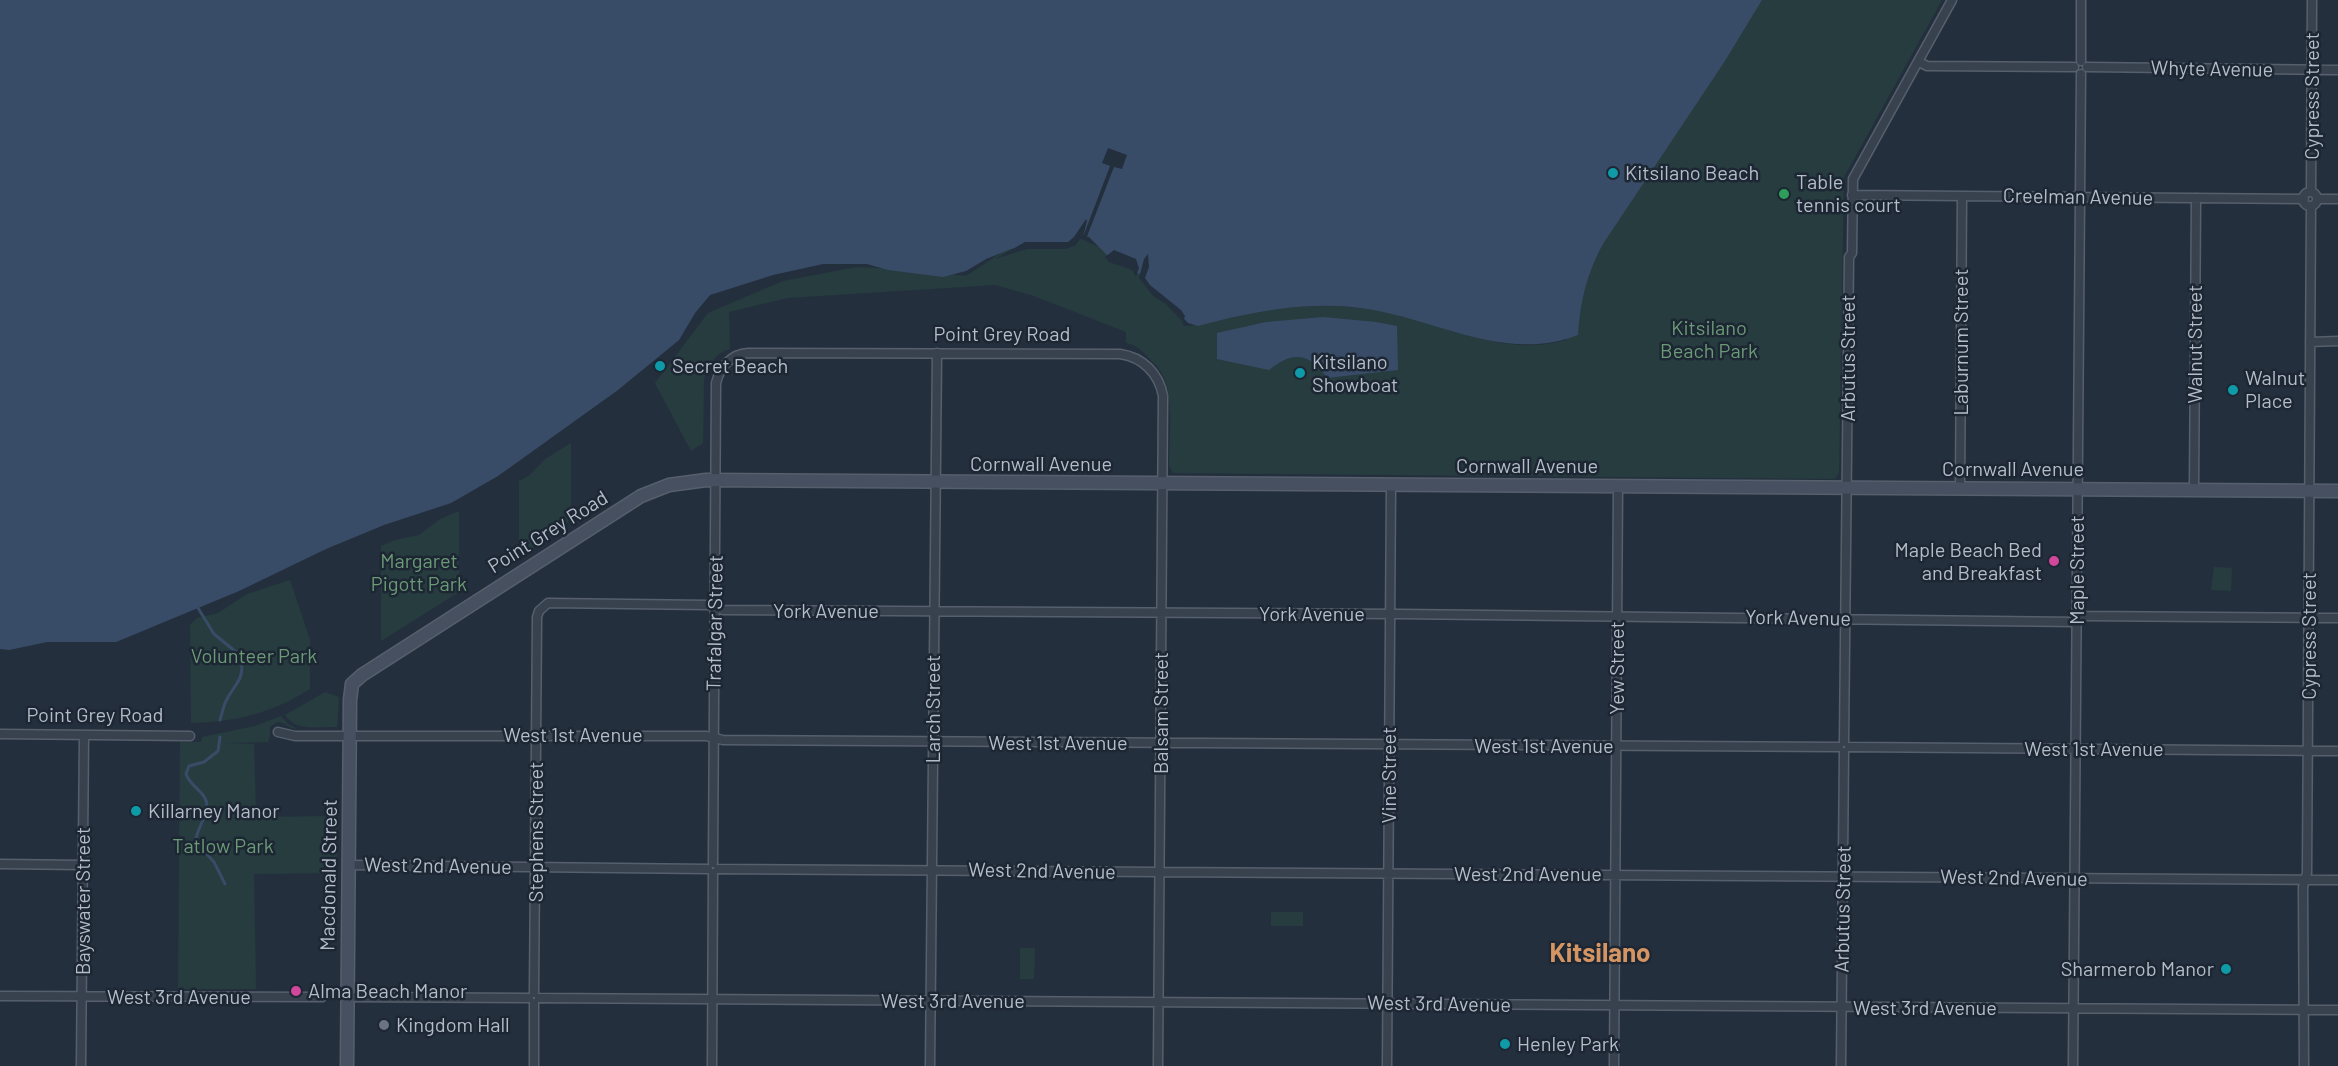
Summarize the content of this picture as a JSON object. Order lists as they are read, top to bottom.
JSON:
{
  "streets": {
    "main road": ["Point Grey Road", "Cornwall Avenue", "Macdonald Street"],
    "street": [
      "Whyte Avenue",
      "Cypress Street",
      "Creelman Avenue",
      "Laburnum Street",
      "Walnut Street",
      "Arbutus Street",
      "Maple Street",
      "York Avenue",
      "Trafalgar Street",
      "Yew Street",
      "Larch Street",
      "Balsam Street",
      "West 1st Avenue",
      "Vine Street",
      "Stephens Street",
      "West 2nd Avenue",
      "Bayswater Street",
      "West 3rd Avenue"
    ]
  },
  "crossings": [
    ["Whyte Avenue", "Cypress Street"],
    ["Whyte Avenue", "Arbutus Street"],
    ["Whyte Avenue", "Maple Street"],
    ["Cypress Street", "Creelman Avenue"],
    ["Cypress Street", "Cornwall Avenue"],
    ["Cypress Street", "York Avenue"],
    ["Cypress Street", "West 1st Avenue"],
    ["Cypress Street", "West 2nd Avenue"],
    ["Cypress Street", "West 3rd Avenue"],
    ["Creelman Avenue", "Laburnum Street"],
    ["Creelman Avenue", "Walnut Street"],
    ["Creelman Avenue", "Arbutus Street"],
    ["Creelman Avenue", "Maple Street"],
    ["Point Grey Road", "Cornwall Avenue"],
    ["Point Grey Road", "Trafalgar Street"],
    ["Point Grey Road", "Larch Street"],
    ["Point Grey Road", "Balsam Street"],
    ["Point Grey Road", "Macdonald Street"],
    ["Point Grey Road", "Bayswater Street"],
    ["Laburnum Street", "Cornwall Avenue"],
    ["Walnut Street", "Cornwall Avenue"],
    ["Arbutus Street", "Cornwall Avenue"],
    ["Arbutus Street", "York Avenue"],
    ["Arbutus Street", "West 1st Avenue"],
    ["Arbutus Street", "West 2nd Avenue"],
    ["Arbutus Street", "West 3rd Avenue"],
    ["Cornwall Avenue", "Maple Street"],
    ["Cornwall Avenue", "Trafalgar Street"],
    ["Cornwall Avenue", "Yew Street"],
    ["Cornwall Avenue", "Larch Street"],
    ["Cornwall Avenue", "Balsam Street"],
    ["Cornwall Avenue", "Vine Street"],
    ["Maple Street", "York Avenue"],
    ["Maple Street", "West 1st Avenue"],
    ["Maple Street", "West 2nd Avenue"],
    ["Maple Street", "West 3rd Avenue"],
    ["York Avenue", "Trafalgar Street"],
    ["York Avenue", "Yew Street"],
    ["York Avenue", "Larch Street"],
    ["York Avenue", "Balsam Street"],
    ["York Avenue", "Vine Street"],
    ["York Avenue", "Stephens Street"],
    ["Trafalgar Street", "West 1st Avenue"],
    ["Trafalgar Street", "West 2nd Avenue"],
    ["Trafalgar Street", "West 3rd Avenue"],
    ["Yew Street", "West 1st Avenue"],
    ["Yew Street", "West 2nd Avenue"],
    ["Yew Street", "West 3rd Avenue"],
    ["Larch Street", "West 1st Avenue"],
    ["Larch Street", "West 2nd Avenue"],
    ["Larch Street", "West 3rd Avenue"],
    ["Balsam Street", "West 1st Avenue"],
    ["Balsam Street", "West 2nd Avenue"],
    ["Balsam Street", "West 3rd Avenue"],
    ["West 1st Avenue", "Vine Street"],
    ["West 1st Avenue", "Stephens Street"],
    ["West 1st Avenue", "Macdonald Street"],
    ["Vine Street", "West 2nd Avenue"],
    ["Vine Street", "West 3rd Avenue"],
    ["Stephens Street", "West 2nd Avenue"],
    ["Stephens Street", "West 3rd Avenue"],
    ["West 2nd Avenue", "Macdonald Street"],
    ["Macdonald Street", "West 3rd Avenue"],
    ["Bayswater Street", "West 3rd Avenue"]
  ],
  "districts": ["Kitsilano"],
  "parks": [
    "Kitsilano Beach Park",
    "Margaret Pigott Park",
    "Volunteer Park",
    "Tatlow Park"
  ],
  "places": [
    "Kitsilano Beach",
    "Table tennis court",
    "Secret Beach",
    "Kitsilano Showboat",
    "Walnut Place",
    "Maple Beach Bed and Breakfast",
    "Killarney Manor",
    "Sharmerob Manor",
    "Alma Beach Manor",
    "Kingdom Hall",
    "Henley Park"
  ]
}
